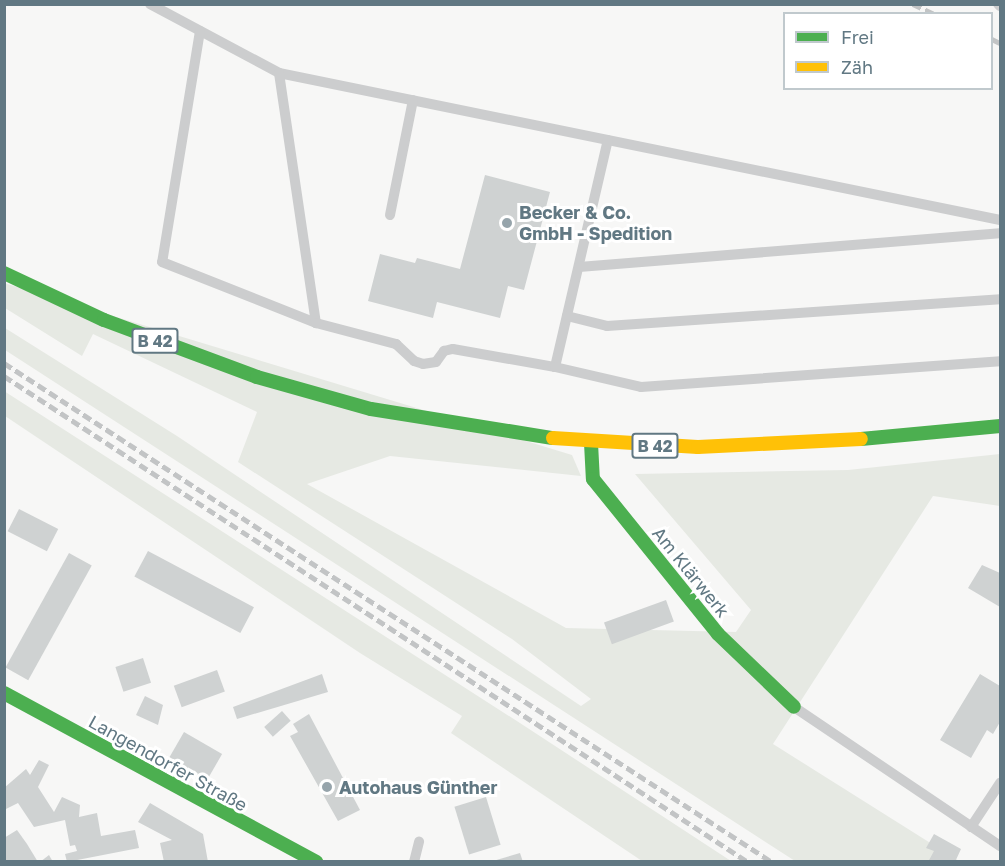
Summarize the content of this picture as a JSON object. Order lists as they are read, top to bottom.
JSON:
{
  "streets": {
    "main road": ["B 42", "Am Klärwerk", "Langendorfer Straße"]
  },
  "crossings": [
    ["B 42", "Am Klärwerk"]
  ],
  "places": ["Becker & Co. GmbH - Spedition", "Autohaus Günther"],
  "legend": ["Frei", "Zäh"]
}
